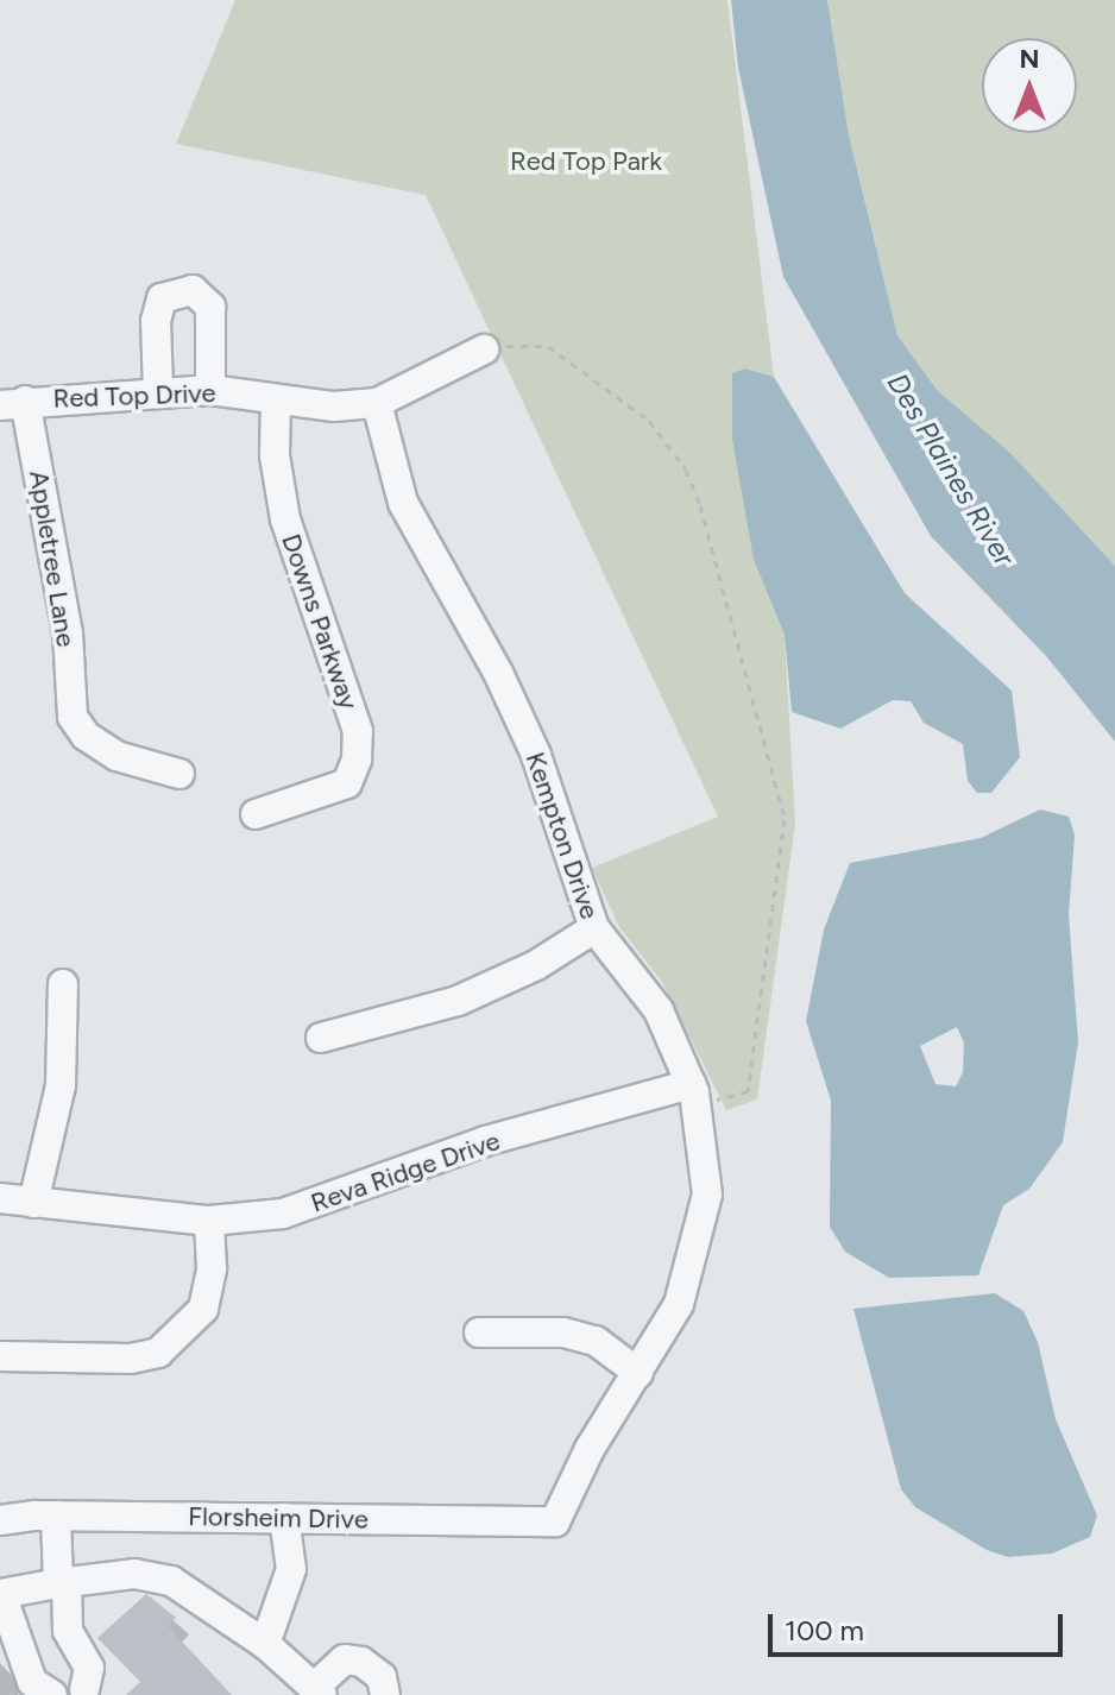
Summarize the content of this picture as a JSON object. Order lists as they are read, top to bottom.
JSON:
{
  "streets": {
    "street": [
      "Red Top Drive",
      "Appletree Lane",
      "Downs Parkway",
      "Kempton Drive",
      "Reva Ridge Drive",
      "Florsheim Drive"
    ]
  },
  "crossings": [
    ["Red Top Drive", "Appletree Lane"],
    ["Red Top Drive", "Downs Parkway"],
    ["Red Top Drive", "Kempton Drive"],
    ["Kempton Drive", "Reva Ridge Drive"],
    ["Kempton Drive", "Florsheim Drive"]
  ],
  "water": ["Des Plaines River"],
  "parks": ["Red Top Park"],
  "scale_bar": "100 m",
  "north": "top"
}
